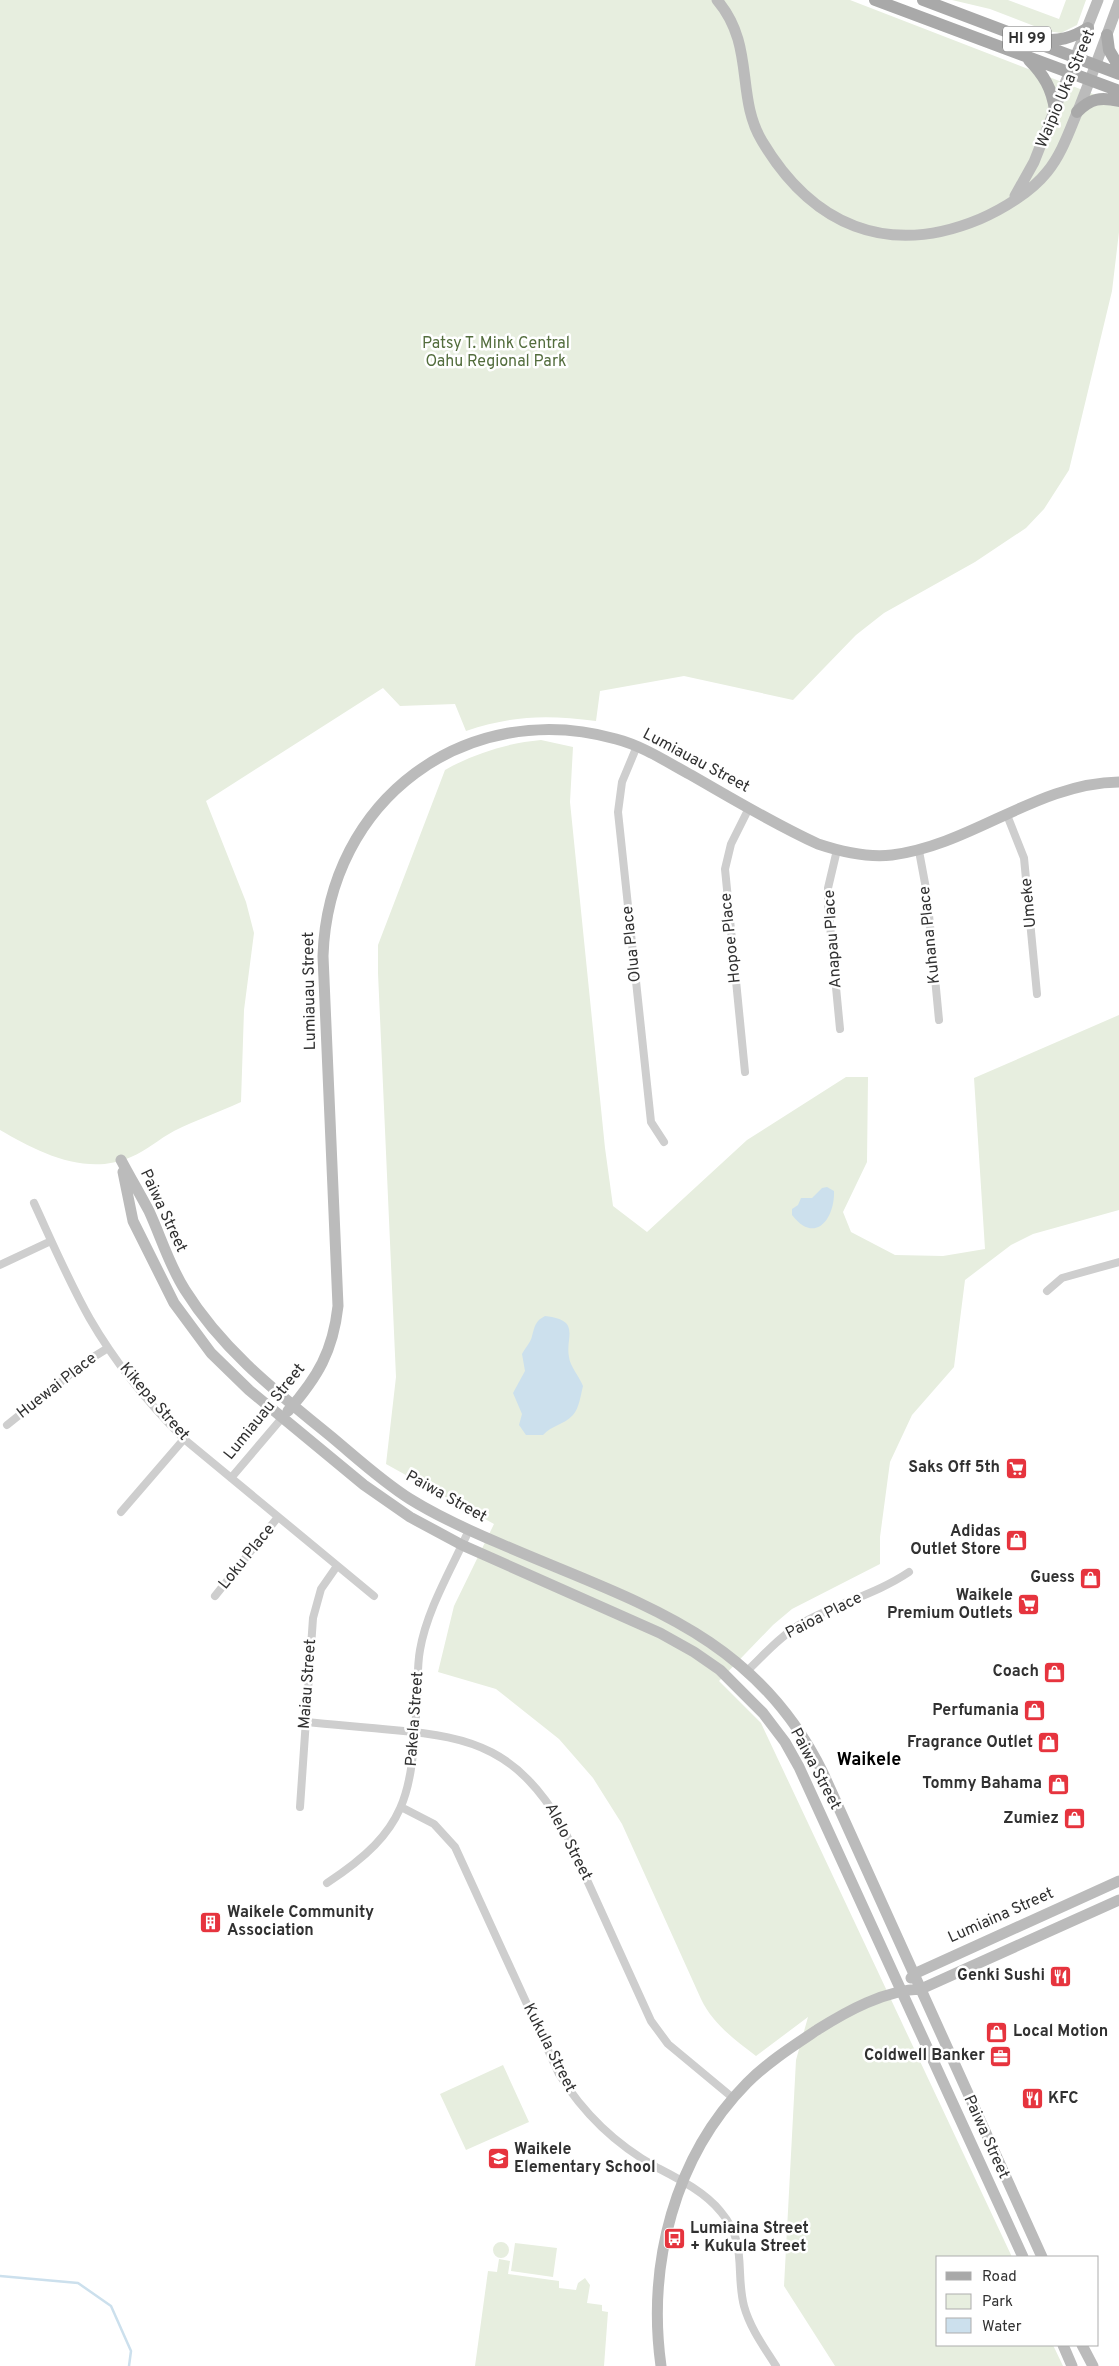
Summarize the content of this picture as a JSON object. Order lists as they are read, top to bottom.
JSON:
{
  "streets": {
    "main road": ["HI 99"],
    "street": [
      "Waipio Uka Street",
      "Lumiauau Street",
      "Umeke",
      "Kuhana Place",
      "Hopoe Place",
      "Anapau Place",
      "Olua Place",
      "Paiwa Street",
      "Huewai Place",
      "Kikepa Street",
      "Loku Place",
      "Paioa Place",
      "Maiau Street",
      "Pakela Street",
      "Alelo Street",
      "Lumiaina Street",
      "Kukula Street"
    ]
  },
  "crossings": [
    ["HI 99", "Waipio Uka Street"],
    ["Lumiauau Street", "Umeke"],
    ["Lumiauau Street", "Kuhana Place"],
    ["Lumiauau Street", "Hopoe Place"],
    ["Lumiauau Street", "Anapau Place"],
    ["Lumiauau Street", "Olua Place"],
    ["Lumiauau Street", "Paiwa Street"],
    ["Lumiauau Street", "Kikepa Street"],
    ["Paiwa Street", "Paioa Place"],
    ["Paiwa Street", "Pakela Street"],
    ["Paiwa Street", "Lumiaina Street"],
    ["Huewai Place", "Kikepa Street"],
    ["Kikepa Street", "Loku Place"],
    ["Kikepa Street", "Maiau Street"],
    ["Maiau Street", "Alelo Street"],
    ["Pakela Street", "Alelo Street"],
    ["Pakela Street", "Kukula Street"],
    ["Alelo Street", "Lumiaina Street"],
    ["Lumiaina Street", "Kukula Street"]
  ],
  "districts": ["Waikele"],
  "parks": ["Patsy T. Mink Central Oahu Regional Park"],
  "places": {
    "supermarket": ["Saks Off 5th", "Waikele Premium Outlets"],
    "shop": [
      "Adidas Outlet Store",
      "Guess",
      "Coach",
      "Perfumania",
      "Fragrance Outlet",
      "Tommy Bahama",
      "Zumiez",
      "Local Motion"
    ],
    "building": ["Waikele Community Association"],
    "restaurant": ["Genki Sushi", "KFC"],
    "office": ["Coldwell Banker"],
    "school or university": ["Waikele Elementary School"],
    "bus stop": ["Lumiaina Street + Kukula Street"]
  },
  "legend": ["Road", "Park", "Water"]
}
